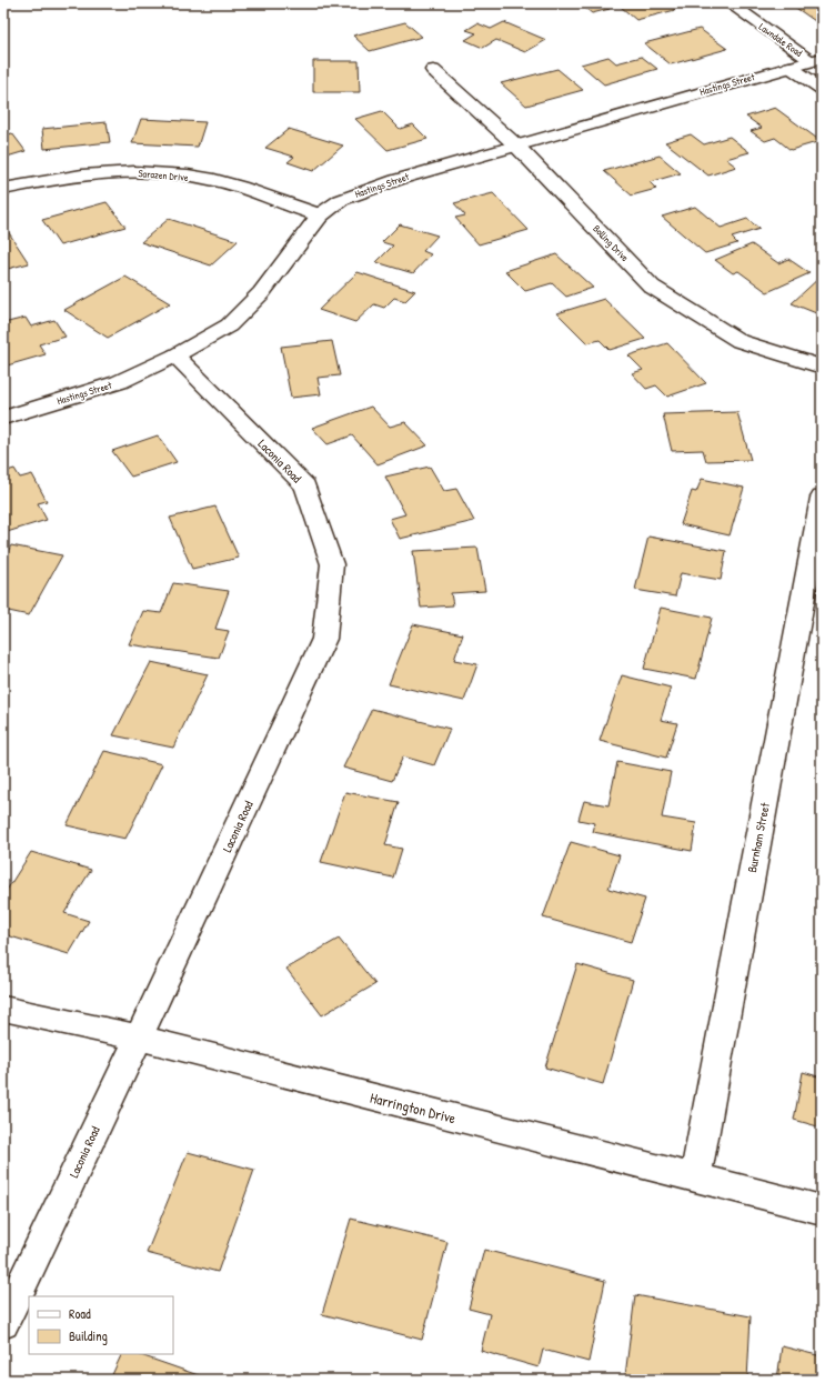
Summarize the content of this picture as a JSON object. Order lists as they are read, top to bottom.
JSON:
{
  "streets": {
    "street": [
      "Lawndale Road",
      "Hastings Street",
      "Sarazen Drive",
      "Bolling Drive",
      "Laconia Road",
      "Burnham Street",
      "Harrington Drive"
    ]
  },
  "crossings": [
    ["Lawndale Road", "Hastings Street"],
    ["Hastings Street", "Sarazen Drive"],
    ["Hastings Street", "Bolling Drive"],
    ["Hastings Street", "Laconia Road"],
    ["Laconia Road", "Harrington Drive"],
    ["Burnham Street", "Harrington Drive"]
  ],
  "legend": ["Road", "Building"]
}
